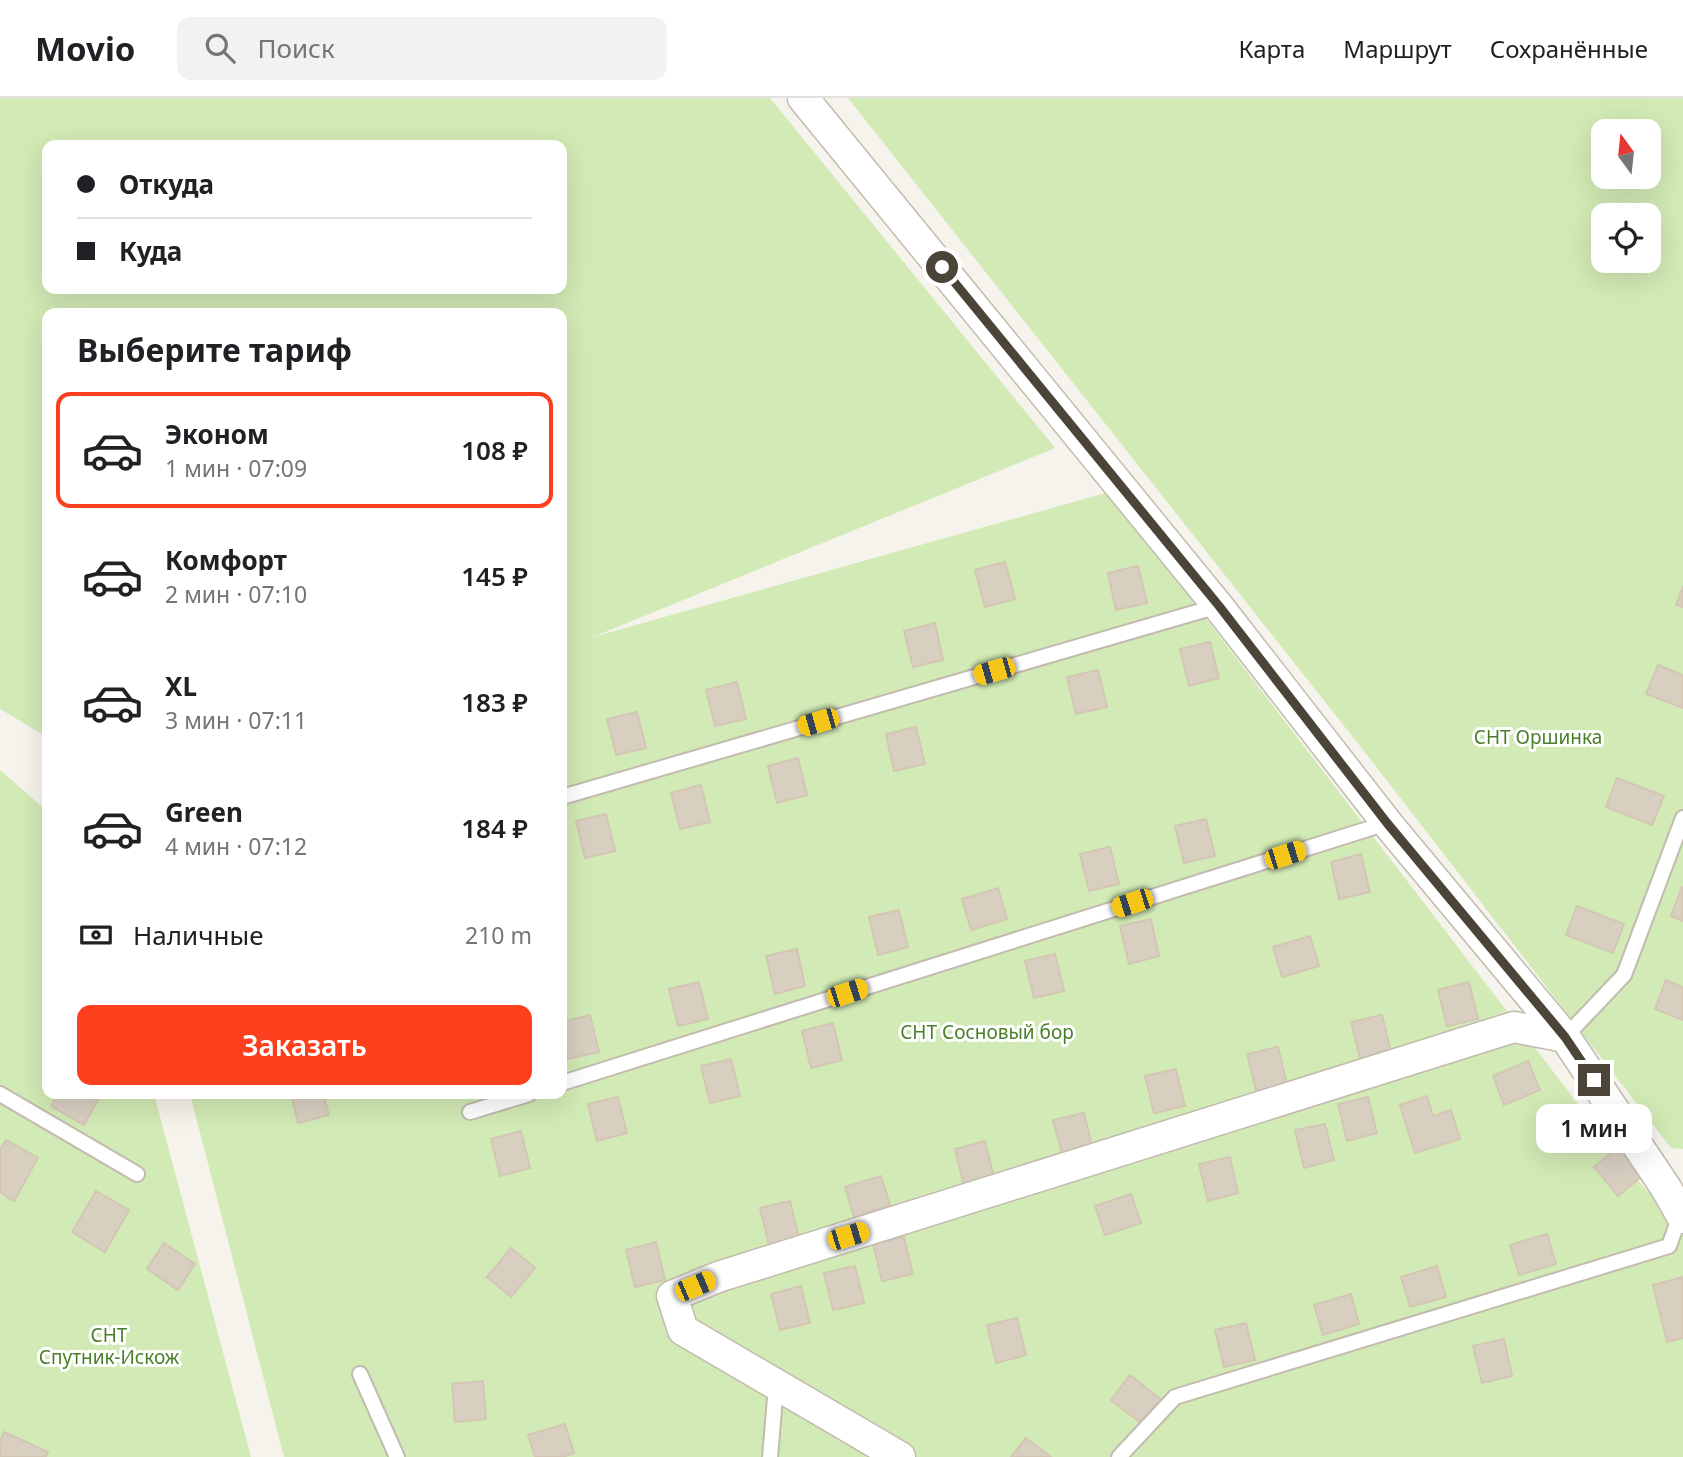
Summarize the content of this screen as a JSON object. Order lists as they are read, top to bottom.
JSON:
{
  "parks": ["СНТ Оршинка", "СНТ Сосновый бор", "СНТ Спутник-Искож"],
  "north": "top",
  "page": {
    "header": "Movio",
    "search": "Поиск",
    "nav": ["Карта", "Маршрут", "Сохранённые"],
    "banner": ["Откуда", "Куда"],
    "heading": "Выберите тариф",
    "list": [
      {
        "name": "Эконом",
        "note": "1 мин · 07:09",
        "value": "108 ₽"
      },
      {
        "name": "Комфорт",
        "note": "2 мин · 07:10",
        "value": "145 ₽"
      },
      {
        "name": "XL",
        "note": "3 мин · 07:11",
        "value": "183 ₽"
      },
      {
        "name": "Green",
        "note": "4 мин · 07:12",
        "value": "184 ₽"
      }
    ],
    "pay": ["Наличные", "210 m"],
    "buttons": "Заказать",
    "bubble": "1 мин"
  }
}
